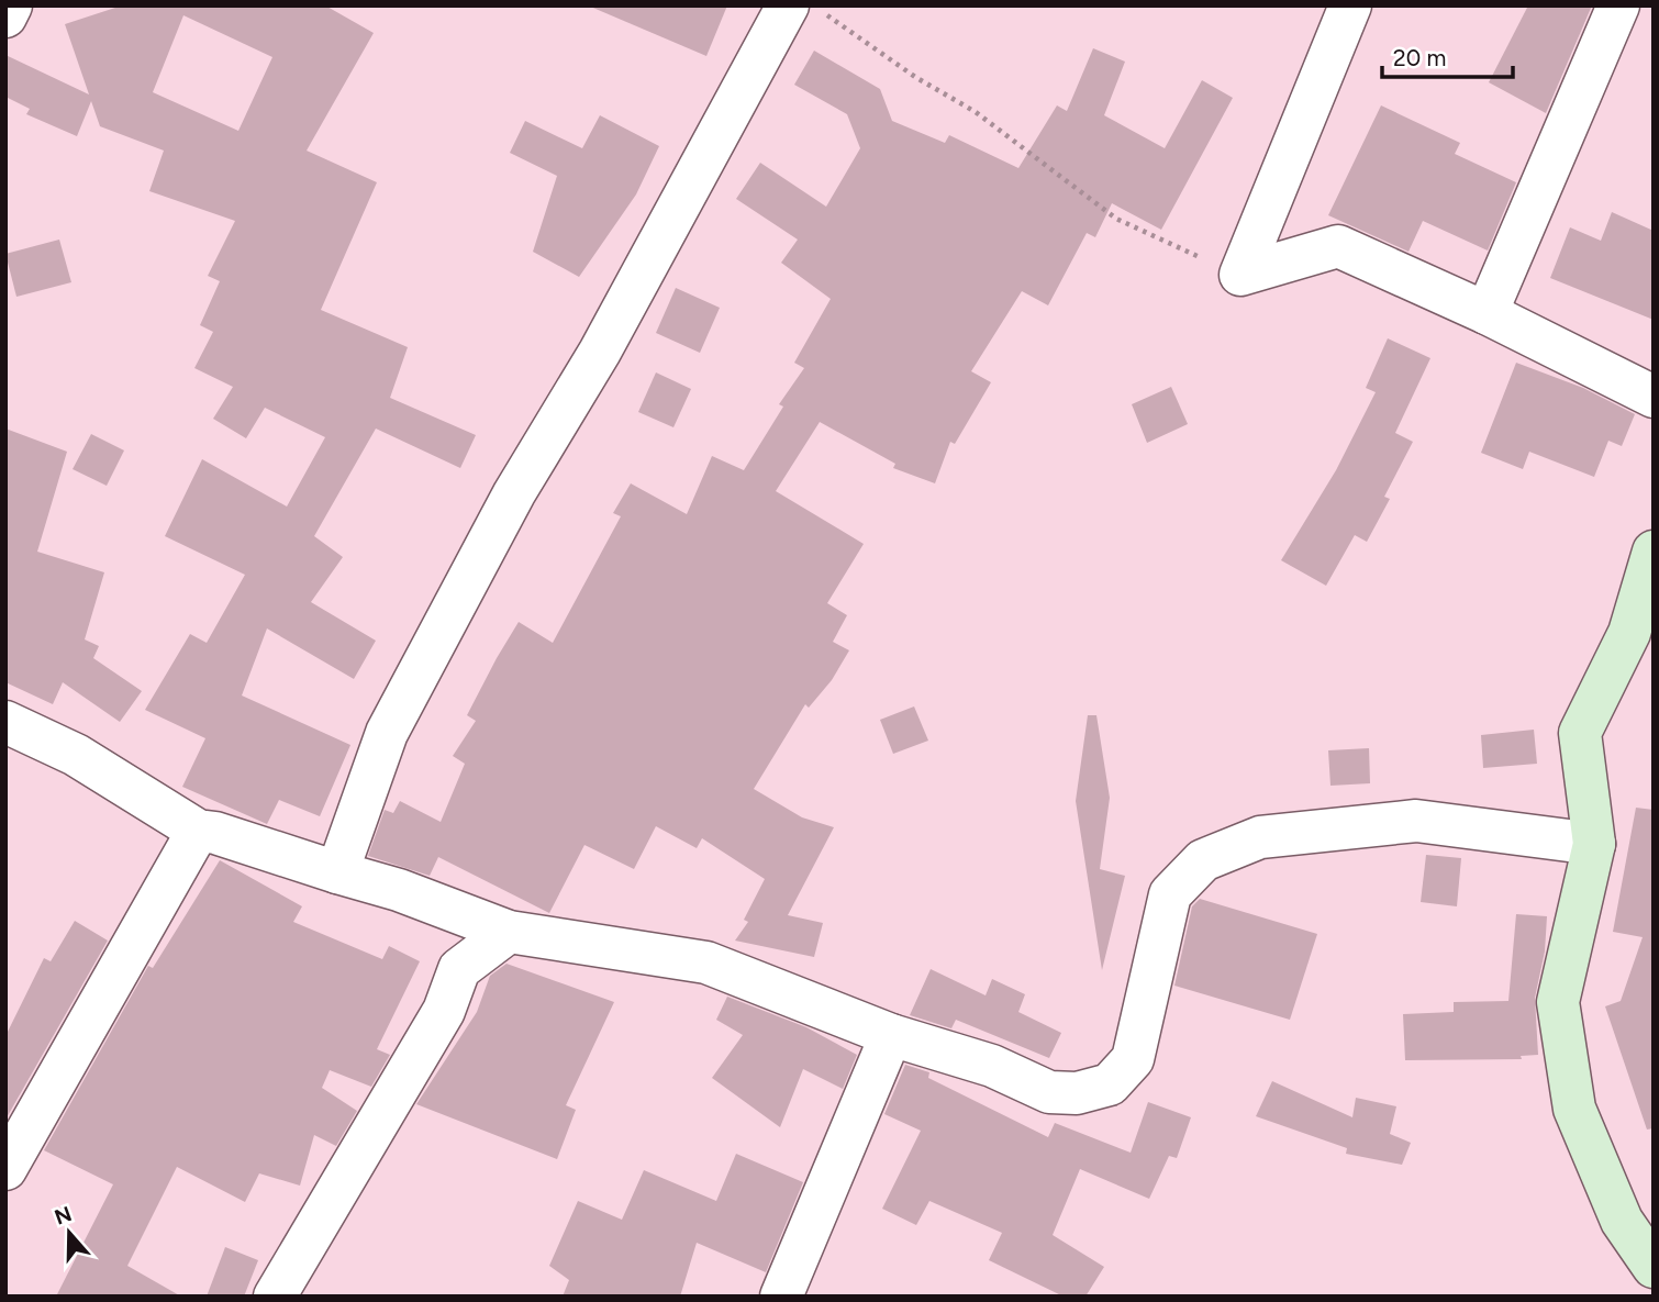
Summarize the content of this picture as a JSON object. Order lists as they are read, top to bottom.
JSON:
{
  "scale_bar": "20 m",
  "north": "top"
}
